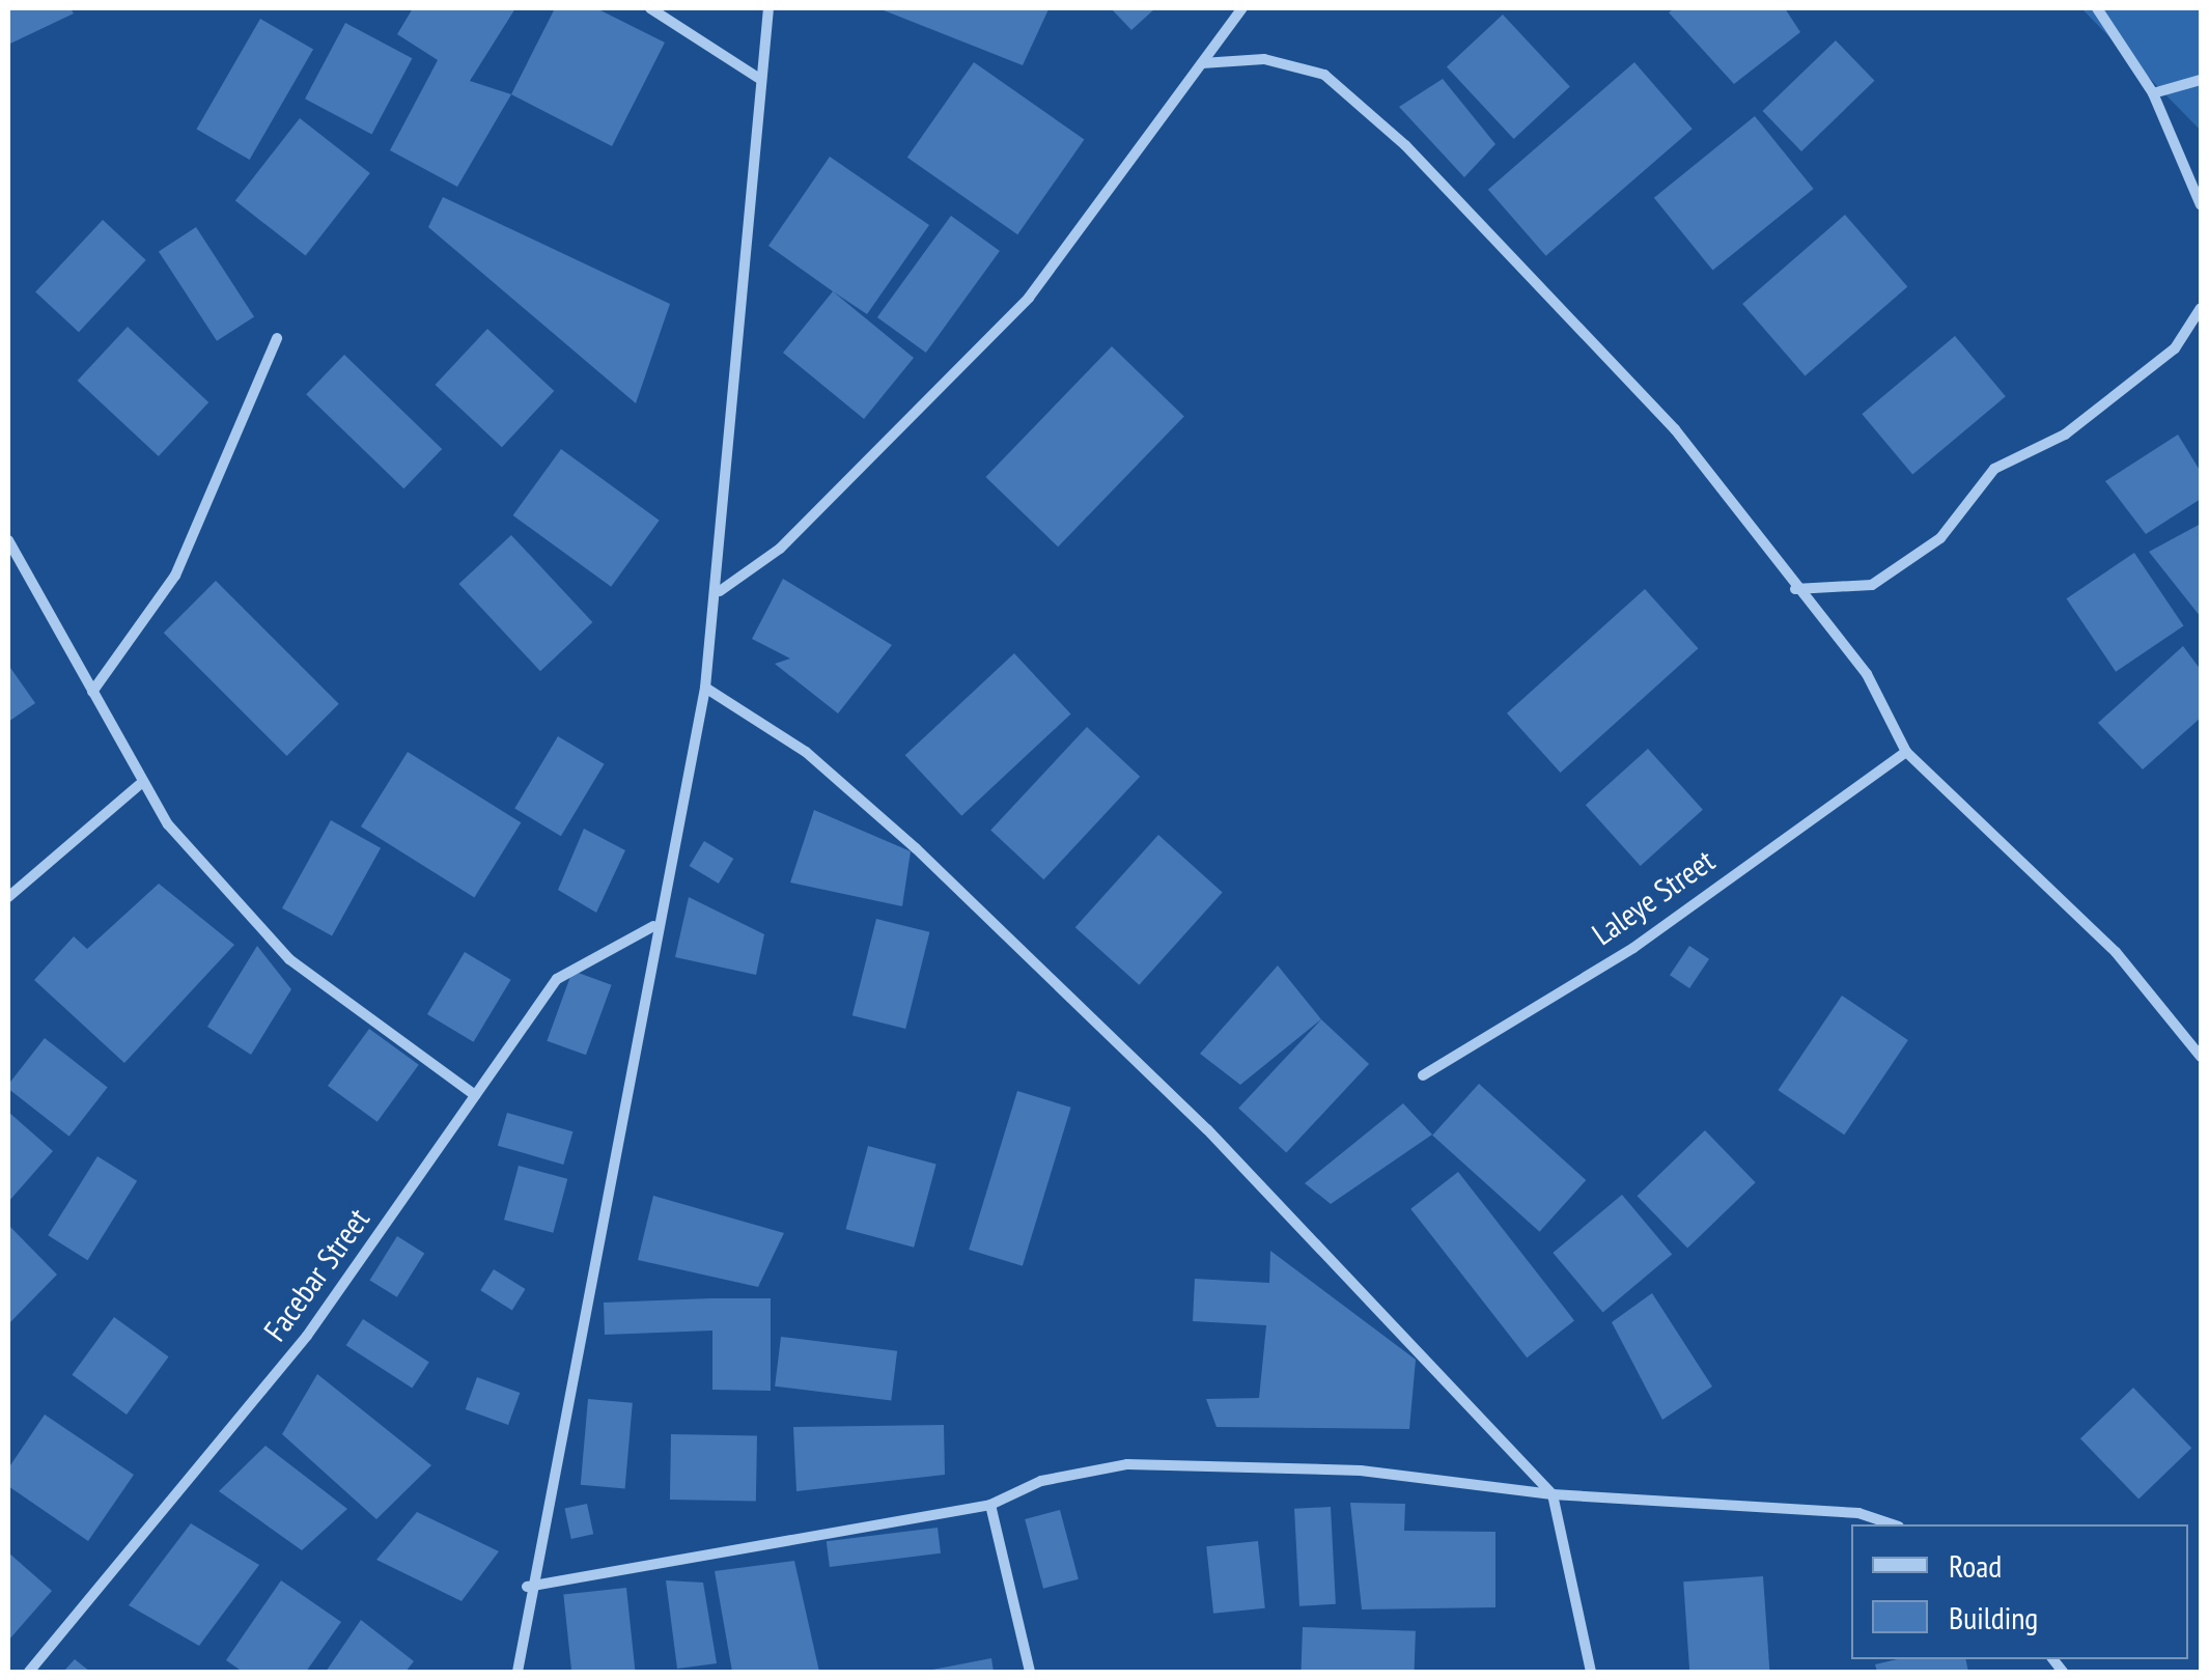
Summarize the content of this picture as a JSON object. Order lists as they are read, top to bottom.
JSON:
{
  "streets": {
    "street": ["Laleye Street", "Facebar Street"]
  },
  "legend": ["Road", "Building"]
}
